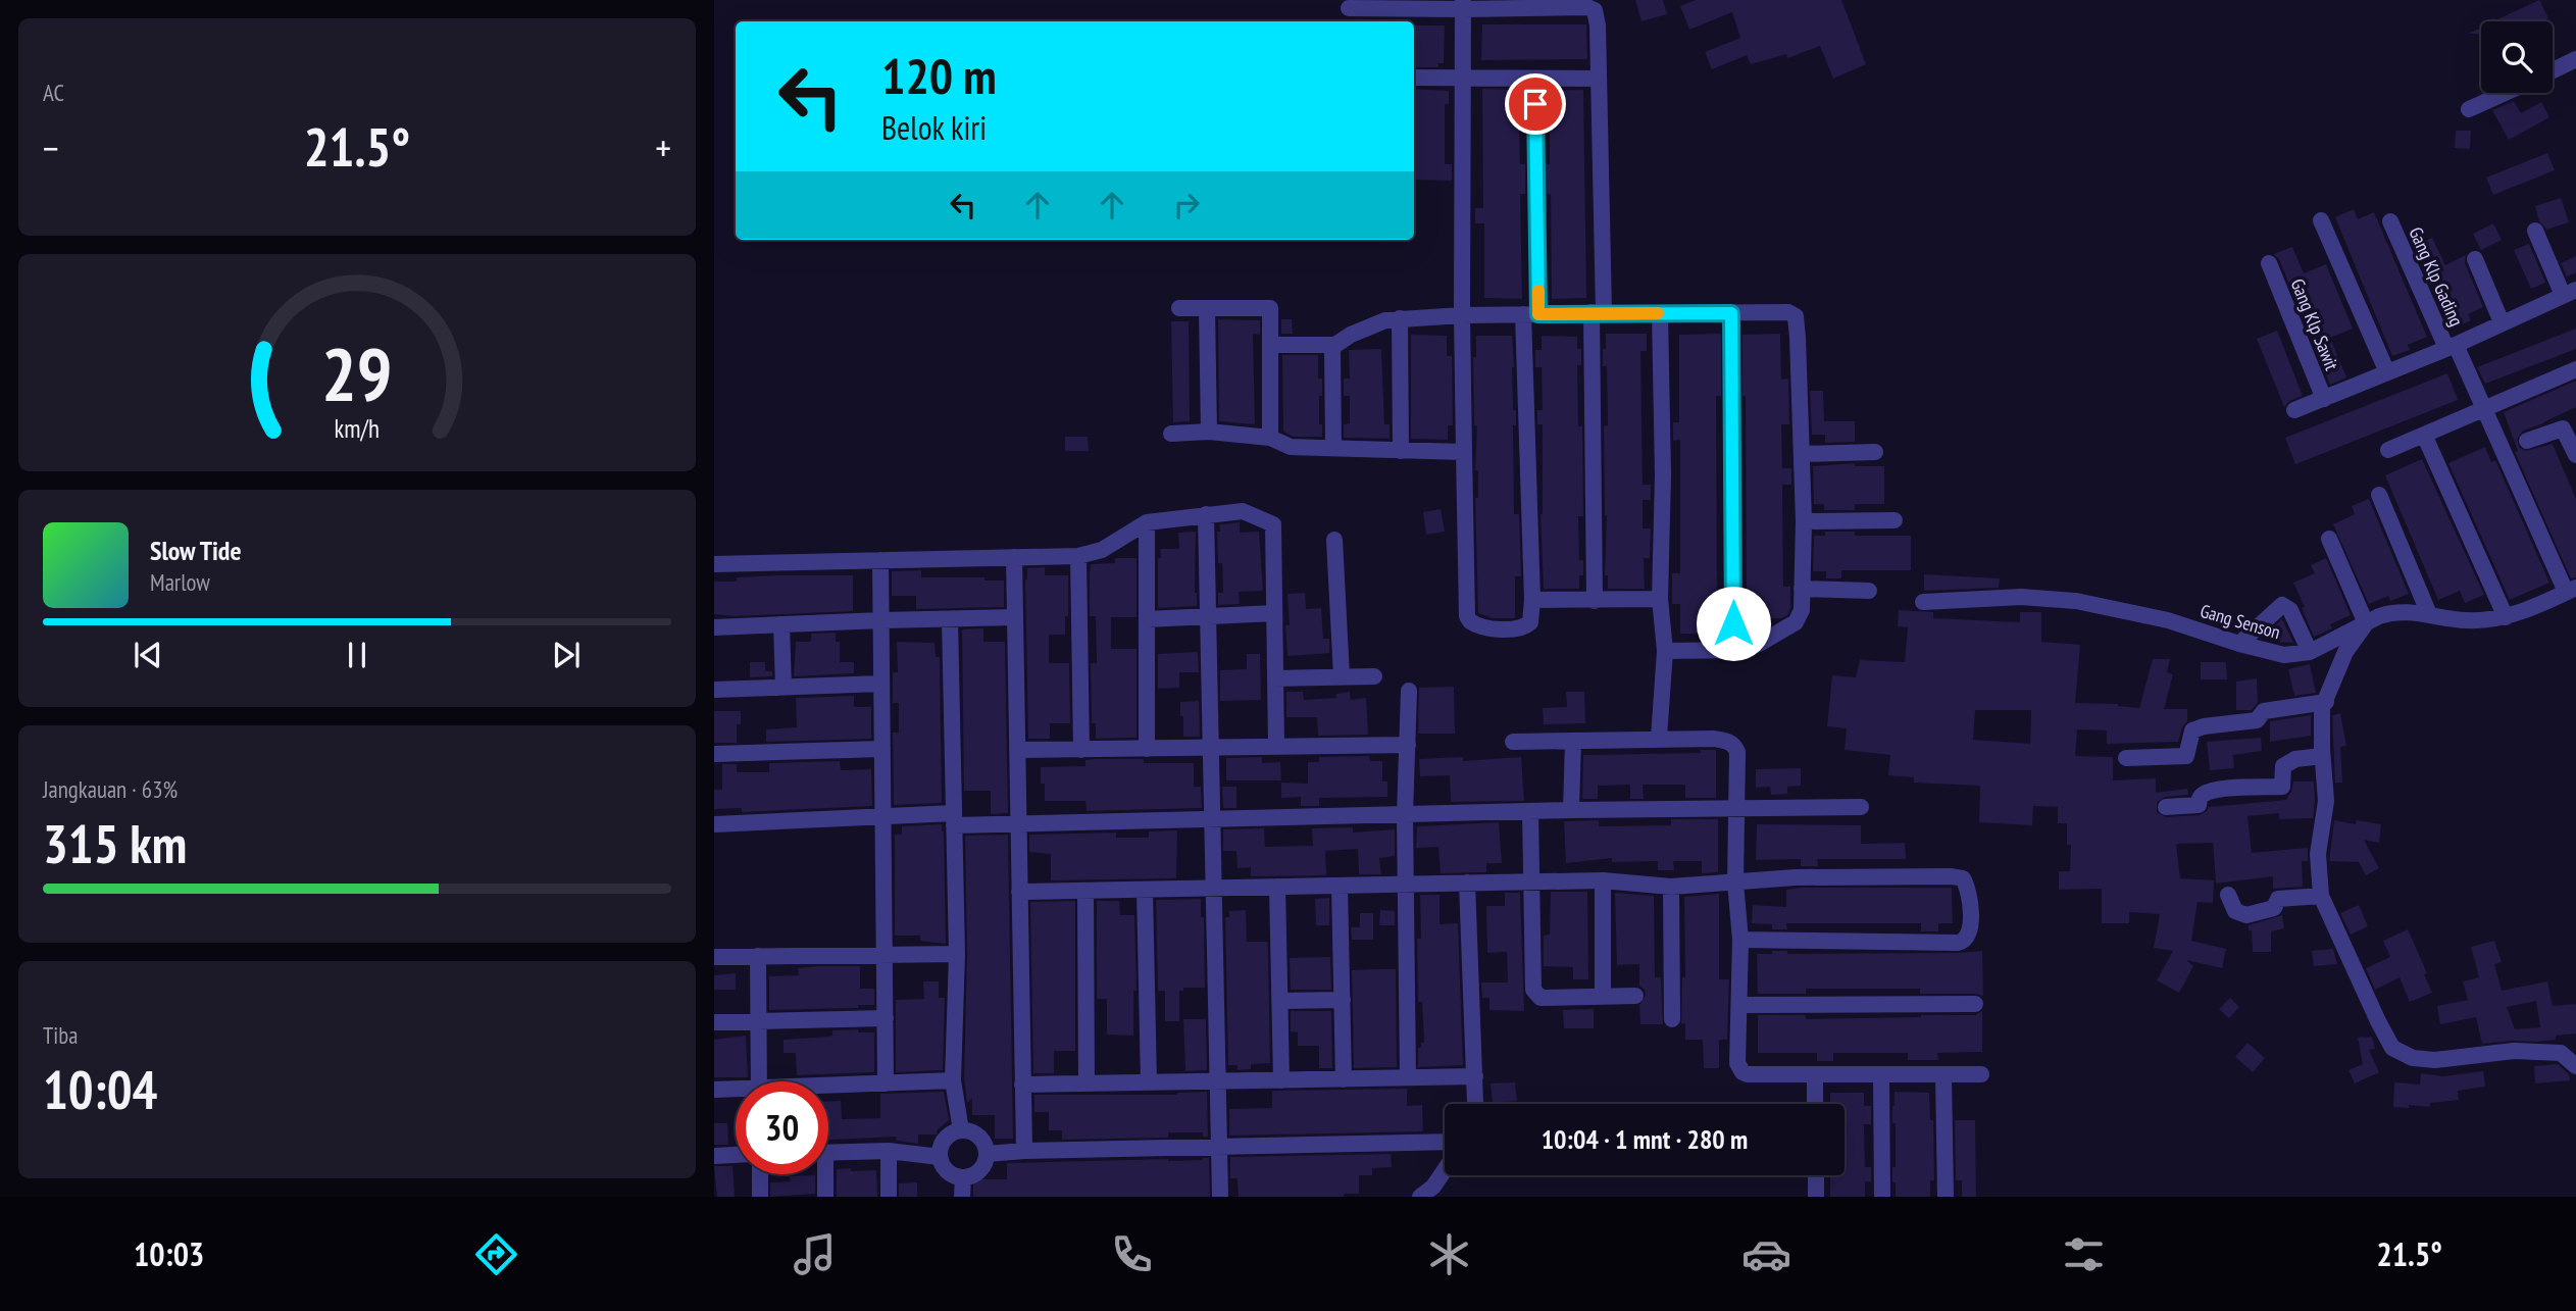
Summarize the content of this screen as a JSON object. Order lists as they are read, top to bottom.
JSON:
{
  "streets": {
    "street": ["Gang Klp Gading", "Gang Klp Sawit", "Gang Senson"]
  },
  "crossings": [
    ["Gang Klp Gading", "Gang Senson"]
  ],
  "page": {
    "tile": [
      "AC",
      ["Jangkauan · 63%", "315 km"],
      ["Tiba", "10:04"]
    ],
    "turn": ["120 m", "Belok kiri"],
    "heat": ["−", "21.5°", "+"],
    "song": ["Slow Tide", "Marlow"],
    "limit": "30",
    "trip": "10:04 · 1 mnt · 280 m",
    "tabs": ["10:03", "21.5°"],
    "gauge": ["29", "km/h"]
  }
}
